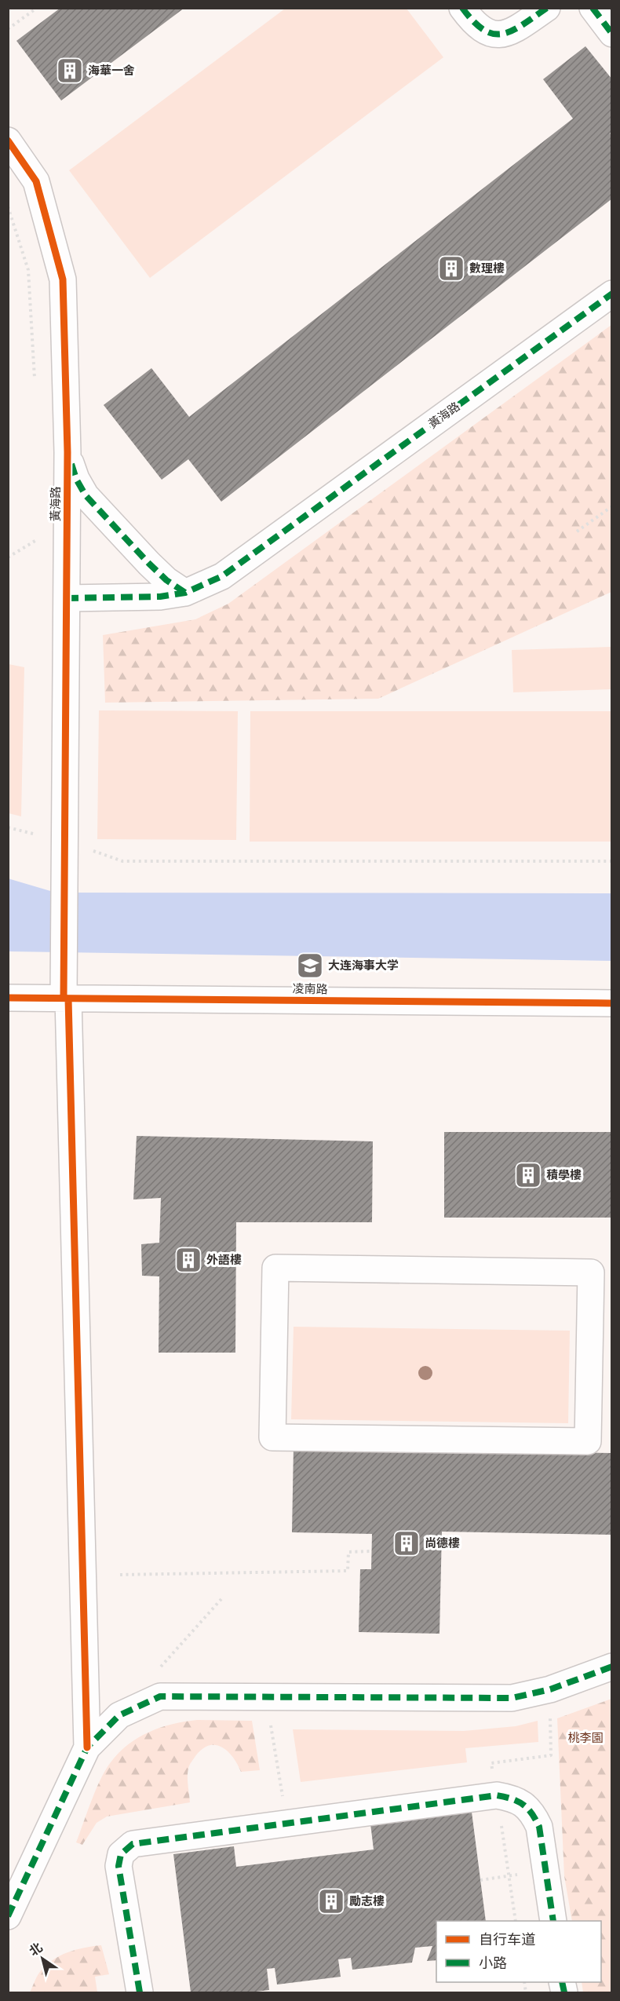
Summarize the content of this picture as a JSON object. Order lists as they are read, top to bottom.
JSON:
{
  "streets": {
    "street": ["黃海路", "凌南路"]
  },
  "crossings": [
    ["黃海路", "凌南路"]
  ],
  "parks": ["桃李園"],
  "places": {
    "building": [
      "海華一舍",
      "數理樓",
      "積學樓",
      "外語樓",
      "尚德樓",
      "勵志樓"
    ],
    "school or university": ["大连海事大学"]
  },
  "legend": ["自行车道", "小路"],
  "north": "top left"
}
